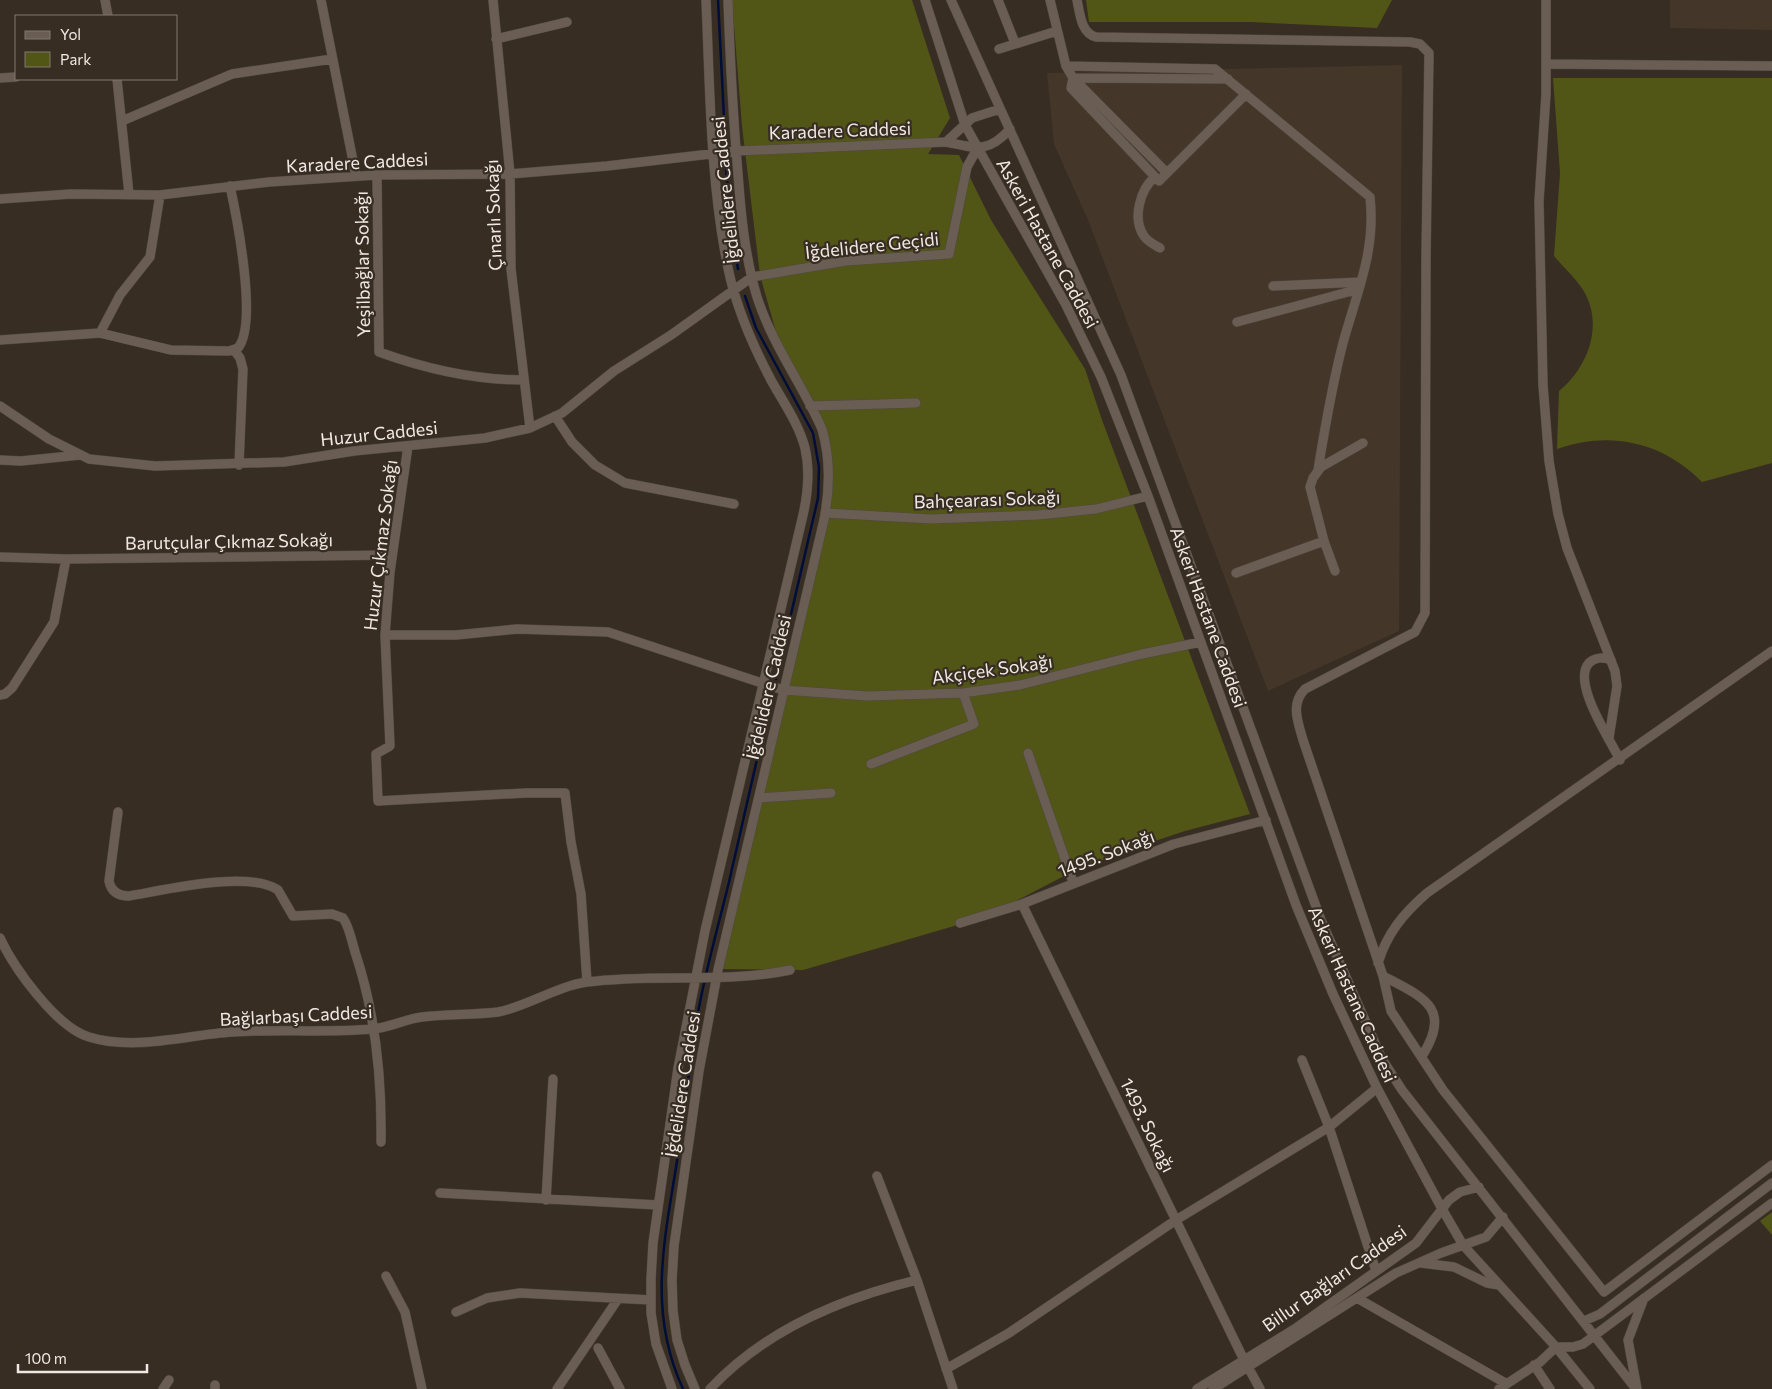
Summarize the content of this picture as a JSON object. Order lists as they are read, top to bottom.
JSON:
{
  "streets": {
    "street": [
      "Karadere Caddesi",
      "İğdelidere Caddesi",
      "Çınarlı Sokağı",
      "Askeri Hastane Caddesi",
      "İğdelidere Geçidi",
      "Yeşilbağlar Sokağı",
      "Huzur Caddesi",
      "Bahçearası Sokağı",
      "Barutçular Çıkmaz Sokağı",
      "Huzur Çıkmaz Sokağı",
      "Akçiçek Sokağı",
      "1495. Sokağı",
      "Bağlarbaşı Caddesi",
      "1493. Sokağı",
      "Billur Bağları Caddesi"
    ]
  },
  "crossings": [
    ["Karadere Caddesi", "İğdelidere Caddesi"],
    ["Karadere Caddesi", "Çınarlı Sokağı"],
    ["Karadere Caddesi", "Askeri Hastane Caddesi"],
    ["Karadere Caddesi", "İğdelidere Geçidi"],
    ["Karadere Caddesi", "Yeşilbağlar Sokağı"],
    ["İğdelidere Caddesi", "İğdelidere Geçidi"],
    ["İğdelidere Caddesi", "Huzur Caddesi"],
    ["İğdelidere Caddesi", "Bahçearası Sokağı"],
    ["İğdelidere Caddesi", "Akçiçek Sokağı"],
    ["İğdelidere Caddesi", "Bağlarbaşı Caddesi"],
    ["Çınarlı Sokağı", "Yeşilbağlar Sokağı"],
    ["Çınarlı Sokağı", "Huzur Caddesi"],
    ["Askeri Hastane Caddesi", "İğdelidere Geçidi"],
    ["Askeri Hastane Caddesi", "Bahçearası Sokağı"],
    ["Askeri Hastane Caddesi", "Akçiçek Sokağı"],
    ["Askeri Hastane Caddesi", "1495. Sokağı"],
    ["Askeri Hastane Caddesi", "Billur Bağları Caddesi"],
    ["İğdelidere Geçidi", "Huzur Caddesi"],
    ["Huzur Caddesi", "Huzur Çıkmaz Sokağı"],
    ["Barutçular Çıkmaz Sokağı", "Huzur Çıkmaz Sokağı"],
    ["Huzur Çıkmaz Sokağı", "Akçiçek Sokağı"],
    ["Huzur Çıkmaz Sokağı", "Bağlarbaşı Caddesi"],
    ["1495. Sokağı", "1493. Sokağı"],
    ["1493. Sokağı", "Billur Bağları Caddesi"]
  ],
  "legend": ["Yol", "Park"],
  "scale_bar": "100 m"
}
